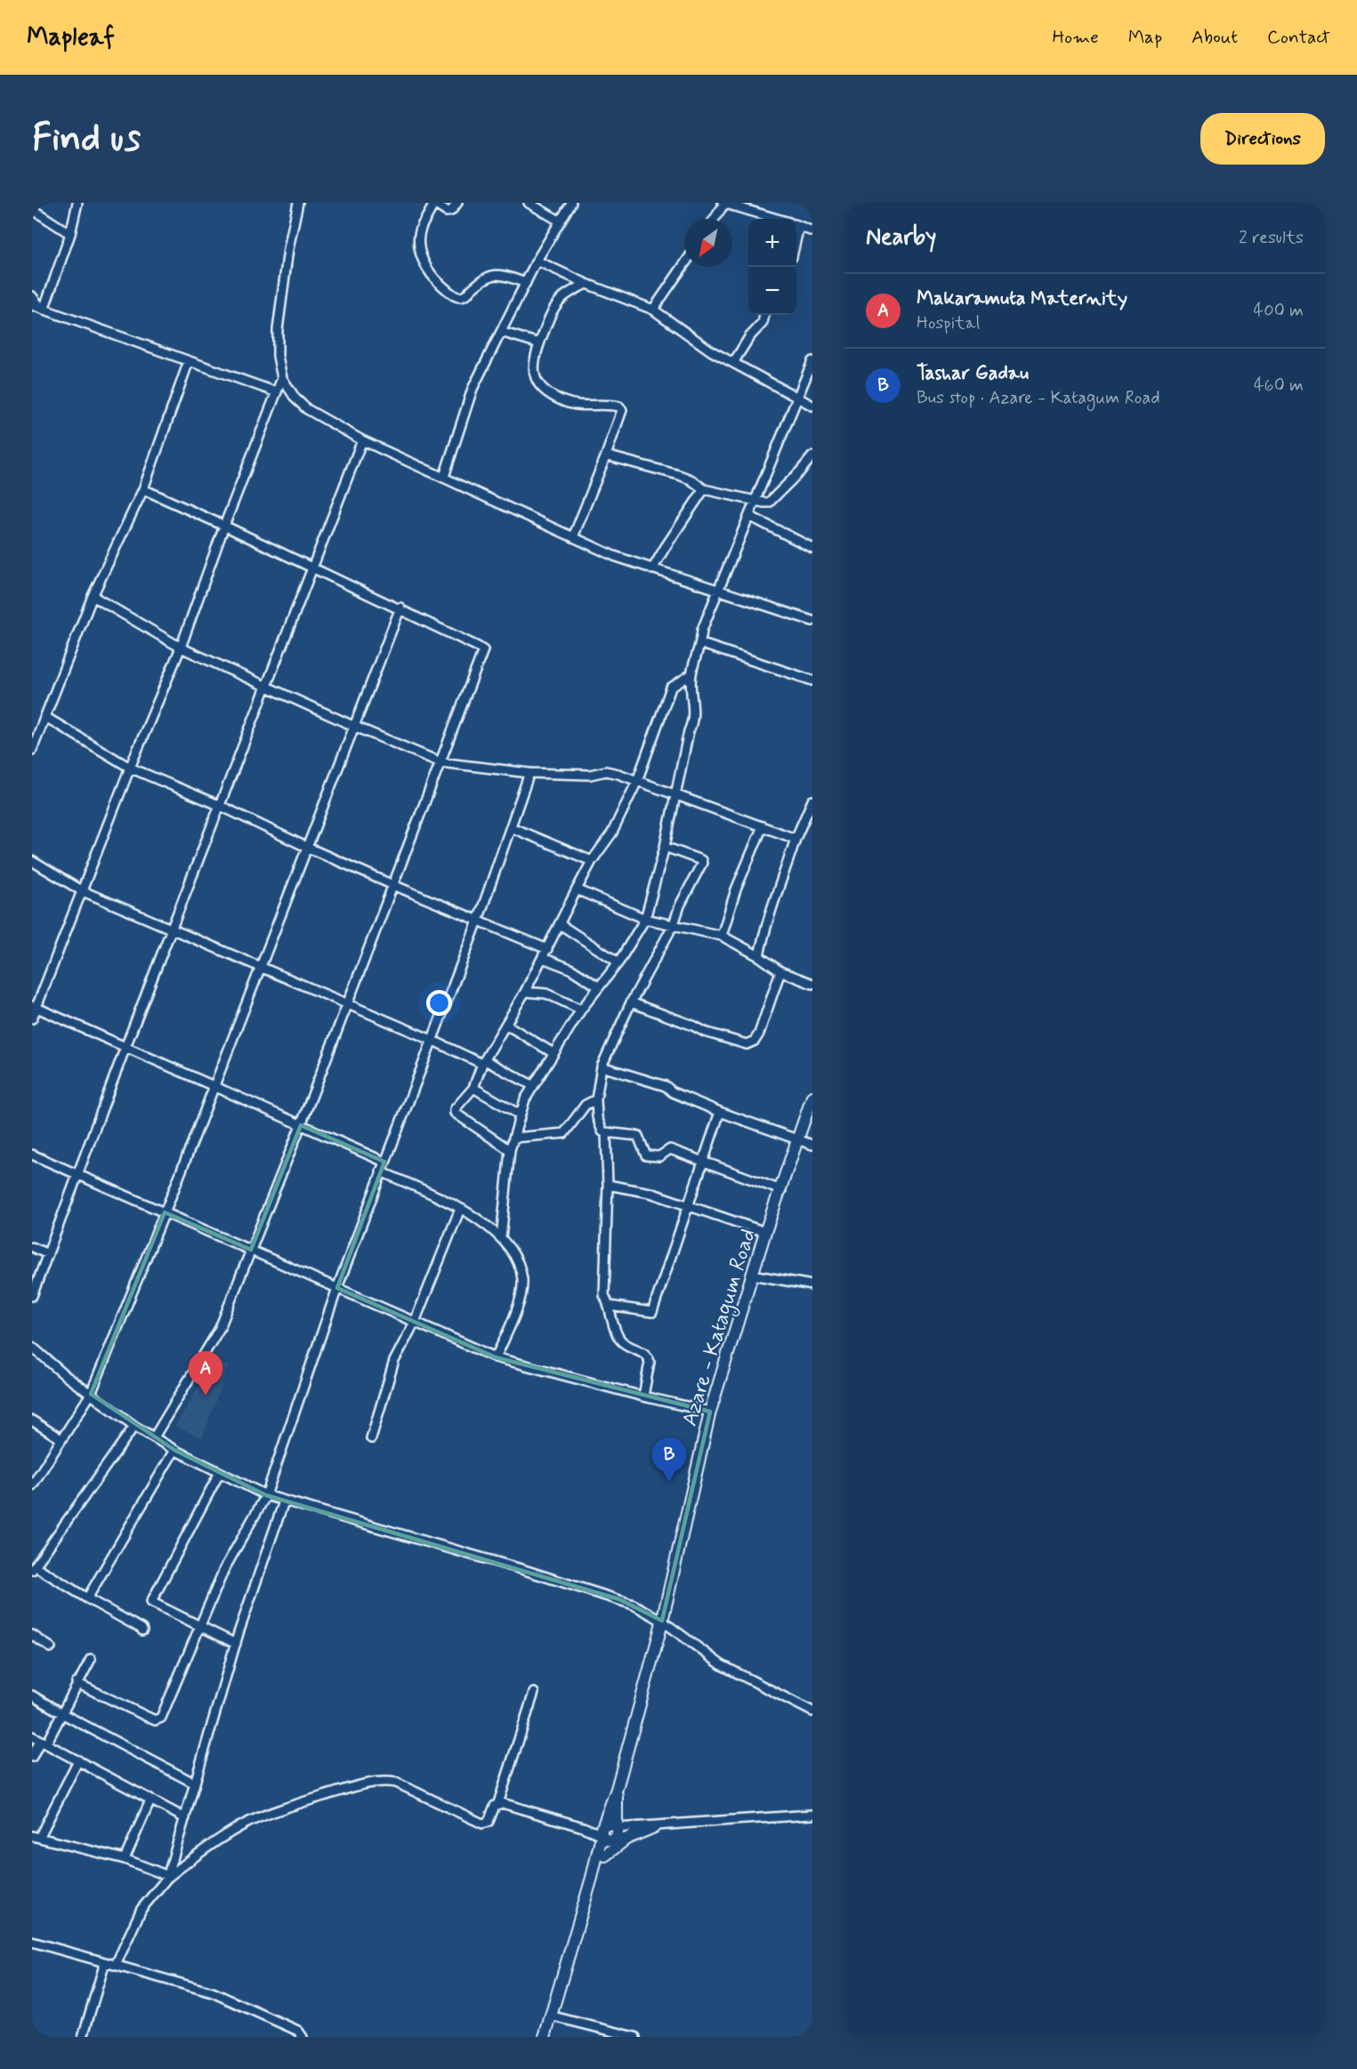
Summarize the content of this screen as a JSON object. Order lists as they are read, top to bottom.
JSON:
{
  "streets": {
    "main road": ["Azare - Katagum Road"]
  },
  "north": "bottom left",
  "page": {
    "header": "Mapleaf",
    "nav": [
      "Home",
      "Map",
      "About",
      "Contact"
    ],
    "buttons": "Directions",
    "title": "Find us",
    "heading": ["Nearby", "2 results"],
    "map_buttons": ["+", "−"],
    "list": [
      {
        "mark": "A",
        "name": "Makaramuta Maternity",
        "note": "Hospital",
        "value": "400 m"
      },
      {
        "mark": "B",
        "name": "Tashar Gadau",
        "note": "Bus stop · Azare - Katagum Road",
        "value": "460 m"
      }
    ],
    "pins": ["A", "B"]
  }
}
